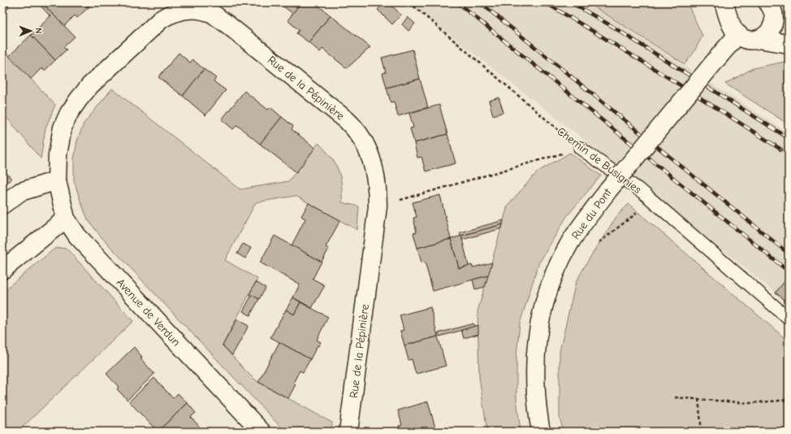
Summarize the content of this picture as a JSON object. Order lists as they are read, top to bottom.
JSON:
{
  "streets": {
    "street": ["Rue de la Pépinière", "Rue du Pont", "Avenue de Verdun"],
    "lane": ["Chemin de Busignies"]
  },
  "crossings": [
    ["Rue de la Pépinière", "Avenue de Verdun"]
  ],
  "north": "right"
}
